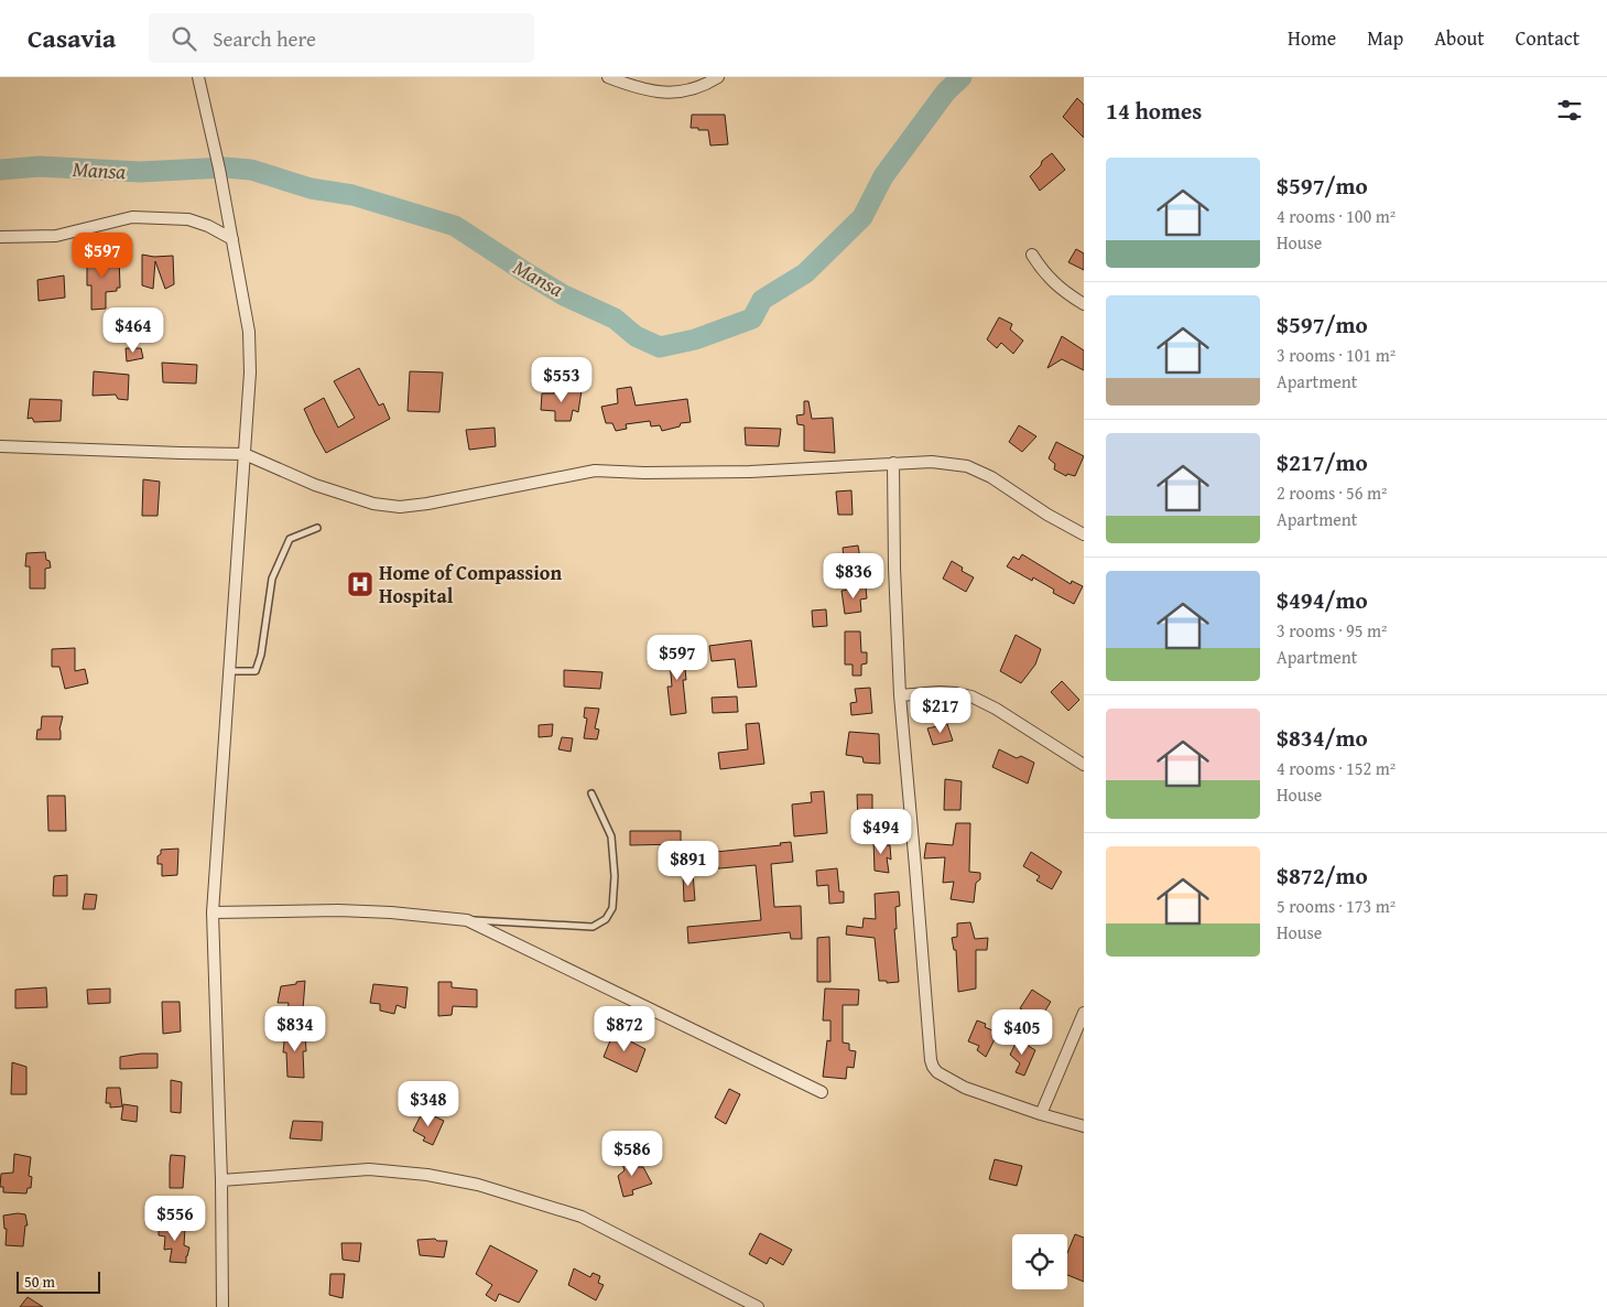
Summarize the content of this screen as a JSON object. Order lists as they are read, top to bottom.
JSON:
{
  "water": ["Mansa"],
  "places": {
    "hospital": ["Home of Compassion Hospital"]
  },
  "scale_bar": "50 m",
  "page": {
    "header": "Casavia",
    "search": "Search here",
    "nav": [
      "Home",
      "Map",
      "About",
      "Contact"
    ],
    "heading": "14 homes",
    "list": [
      {
        "name": "$597/mo",
        "note": "4 rooms · 100 m² · House"
      },
      {
        "name": "$597/mo",
        "note": "3 rooms · 101 m² · Apartment"
      },
      {
        "name": "$217/mo",
        "note": "2 rooms · 56 m² · Apartment"
      },
      {
        "name": "$494/mo",
        "note": "3 rooms · 95 m² · Apartment"
      },
      {
        "name": "$834/mo",
        "note": "4 rooms · 152 m² · House"
      },
      {
        "name": "$872/mo",
        "note": "5 rooms · 173 m² · House"
      }
    ],
    "price": [
      "$597",
      "$464",
      "$553",
      "$836",
      "$597",
      "$217",
      "$494",
      "$891",
      "$834",
      "$872",
      "$405",
      "$348",
      "$586",
      "$556"
    ],
    "scale": "50 m"
  }
}
